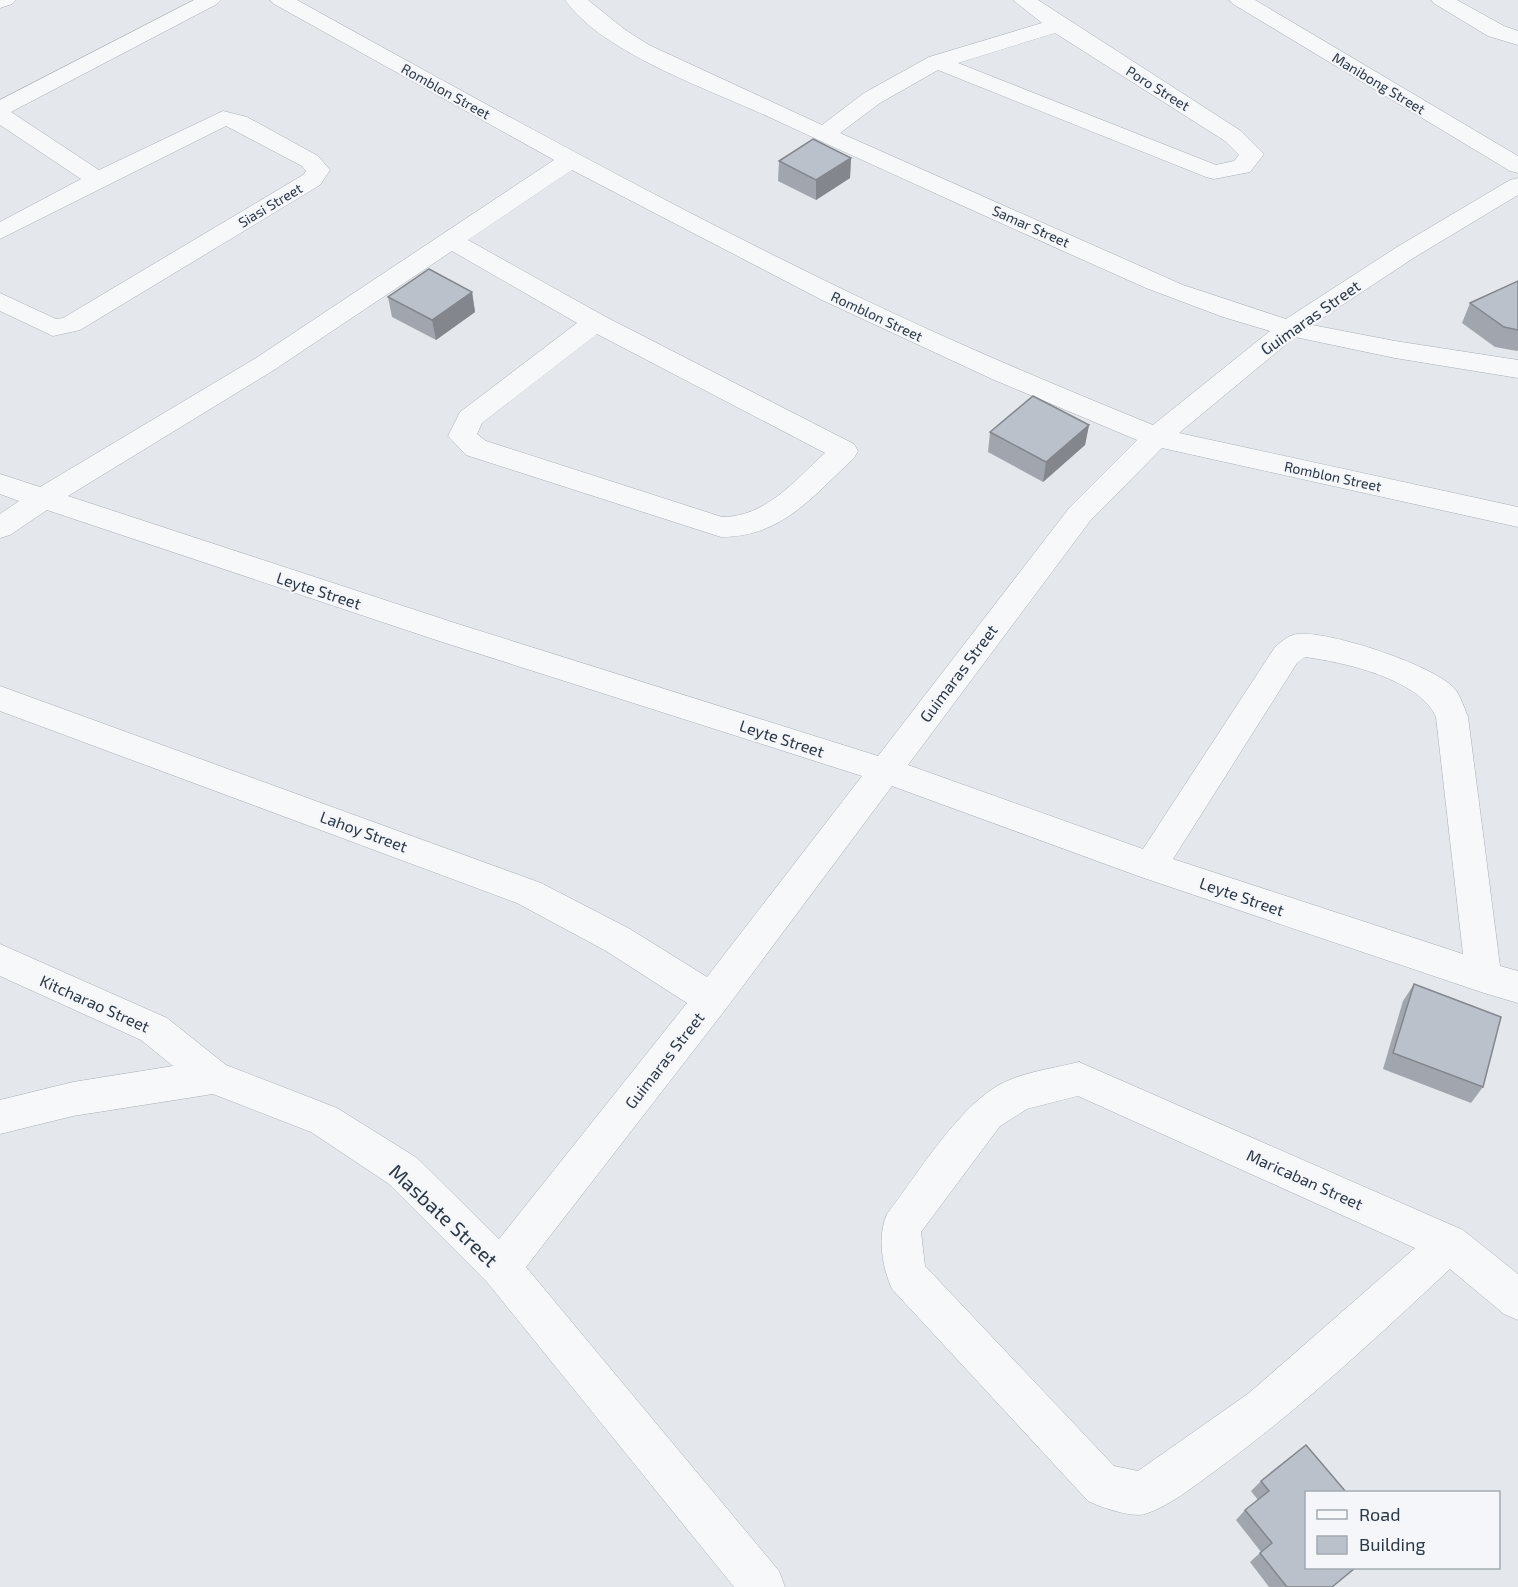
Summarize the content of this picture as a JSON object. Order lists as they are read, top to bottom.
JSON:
{
  "streets": {
    "street": [
      "Manibong Street",
      "Poro Street",
      "Romblon Street",
      "Siasi Street",
      "Samar Street",
      "Guimaras Street",
      "Leyte Street",
      "Lahoy Street",
      "Kitcharao Street",
      "Maricaban Street",
      "Masbate Street"
    ]
  },
  "crossings": [
    ["Romblon Street", "Guimaras Street"],
    ["Samar Street", "Guimaras Street"],
    ["Guimaras Street", "Leyte Street"],
    ["Guimaras Street", "Lahoy Street"],
    ["Guimaras Street", "Masbate Street"],
    ["Kitcharao Street", "Masbate Street"]
  ],
  "legend": ["Road", "Building"]
}
